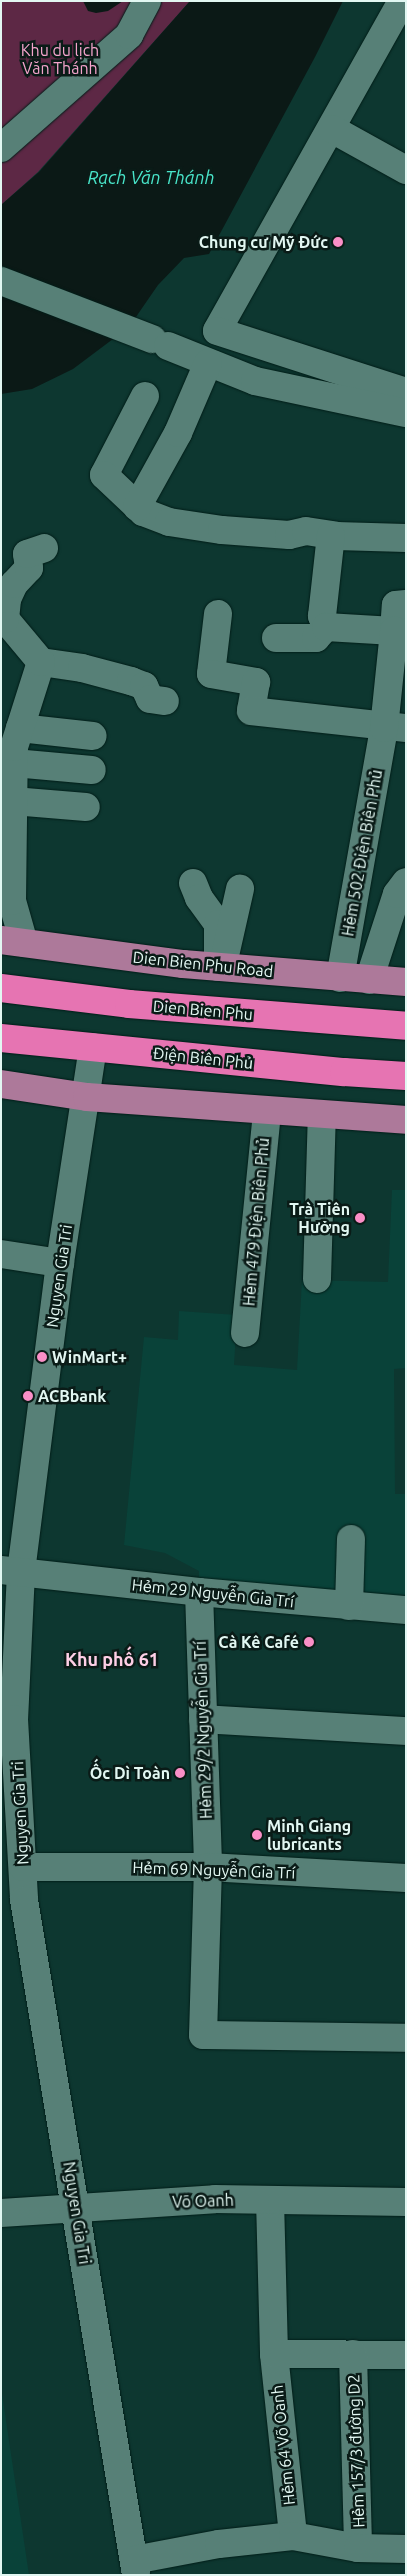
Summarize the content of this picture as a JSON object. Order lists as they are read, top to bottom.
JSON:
{
  "streets": {
    "highway": ["Dien Bien Phu", "Điện Biên Phủ"],
    "main road": ["Dien Bien Phu Road"],
    "street": [
      "Hẻm 502 Điện Biên Phủ",
      "Hẻm 479 Điện Biên Phủ",
      "Nguyen Gia Tri",
      "Hẻm 29 Nguyễn Gia Trí",
      "Hẻm 29/2 Nguyễn Gia Trí",
      "Hẻm 69 Nguyễn Gia Trí",
      "Võ Oanh",
      "Hẻm 64 Võ Oanh",
      "Hẻm 157/3 đường D2"
    ]
  },
  "crossings": [
    ["Hẻm 502 Điện Biên Phủ", "Dien Bien Phu Road"],
    ["Điện Biên Phủ", "Nguyen Gia Tri"],
    ["Nguyen Gia Tri", "Hẻm 29 Nguyễn Gia Trí"],
    ["Nguyen Gia Tri", "Hẻm 69 Nguyễn Gia Trí"],
    ["Nguyen Gia Tri", "Võ Oanh"],
    ["Hẻm 29 Nguyễn Gia Trí", "Hẻm 29/2 Nguyễn Gia Trí"],
    ["Hẻm 29/2 Nguyễn Gia Trí", "Hẻm 69 Nguyễn Gia Trí"],
    ["Võ Oanh", "Hẻm 64 Võ Oanh"]
  ],
  "districts": ["Khu phố 61"],
  "water": ["Rạch Văn Thánh"],
  "parks": ["Khu du lịch Văn Thánh"],
  "places": [
    "Chung cư Mỹ Đức",
    "Trà Tiên Hưởng",
    "WinMart+",
    "ACBbank",
    "Cà Kê Café",
    "Ốc Dì Toàn",
    "Minh Giang lubricants"
  ]
}
